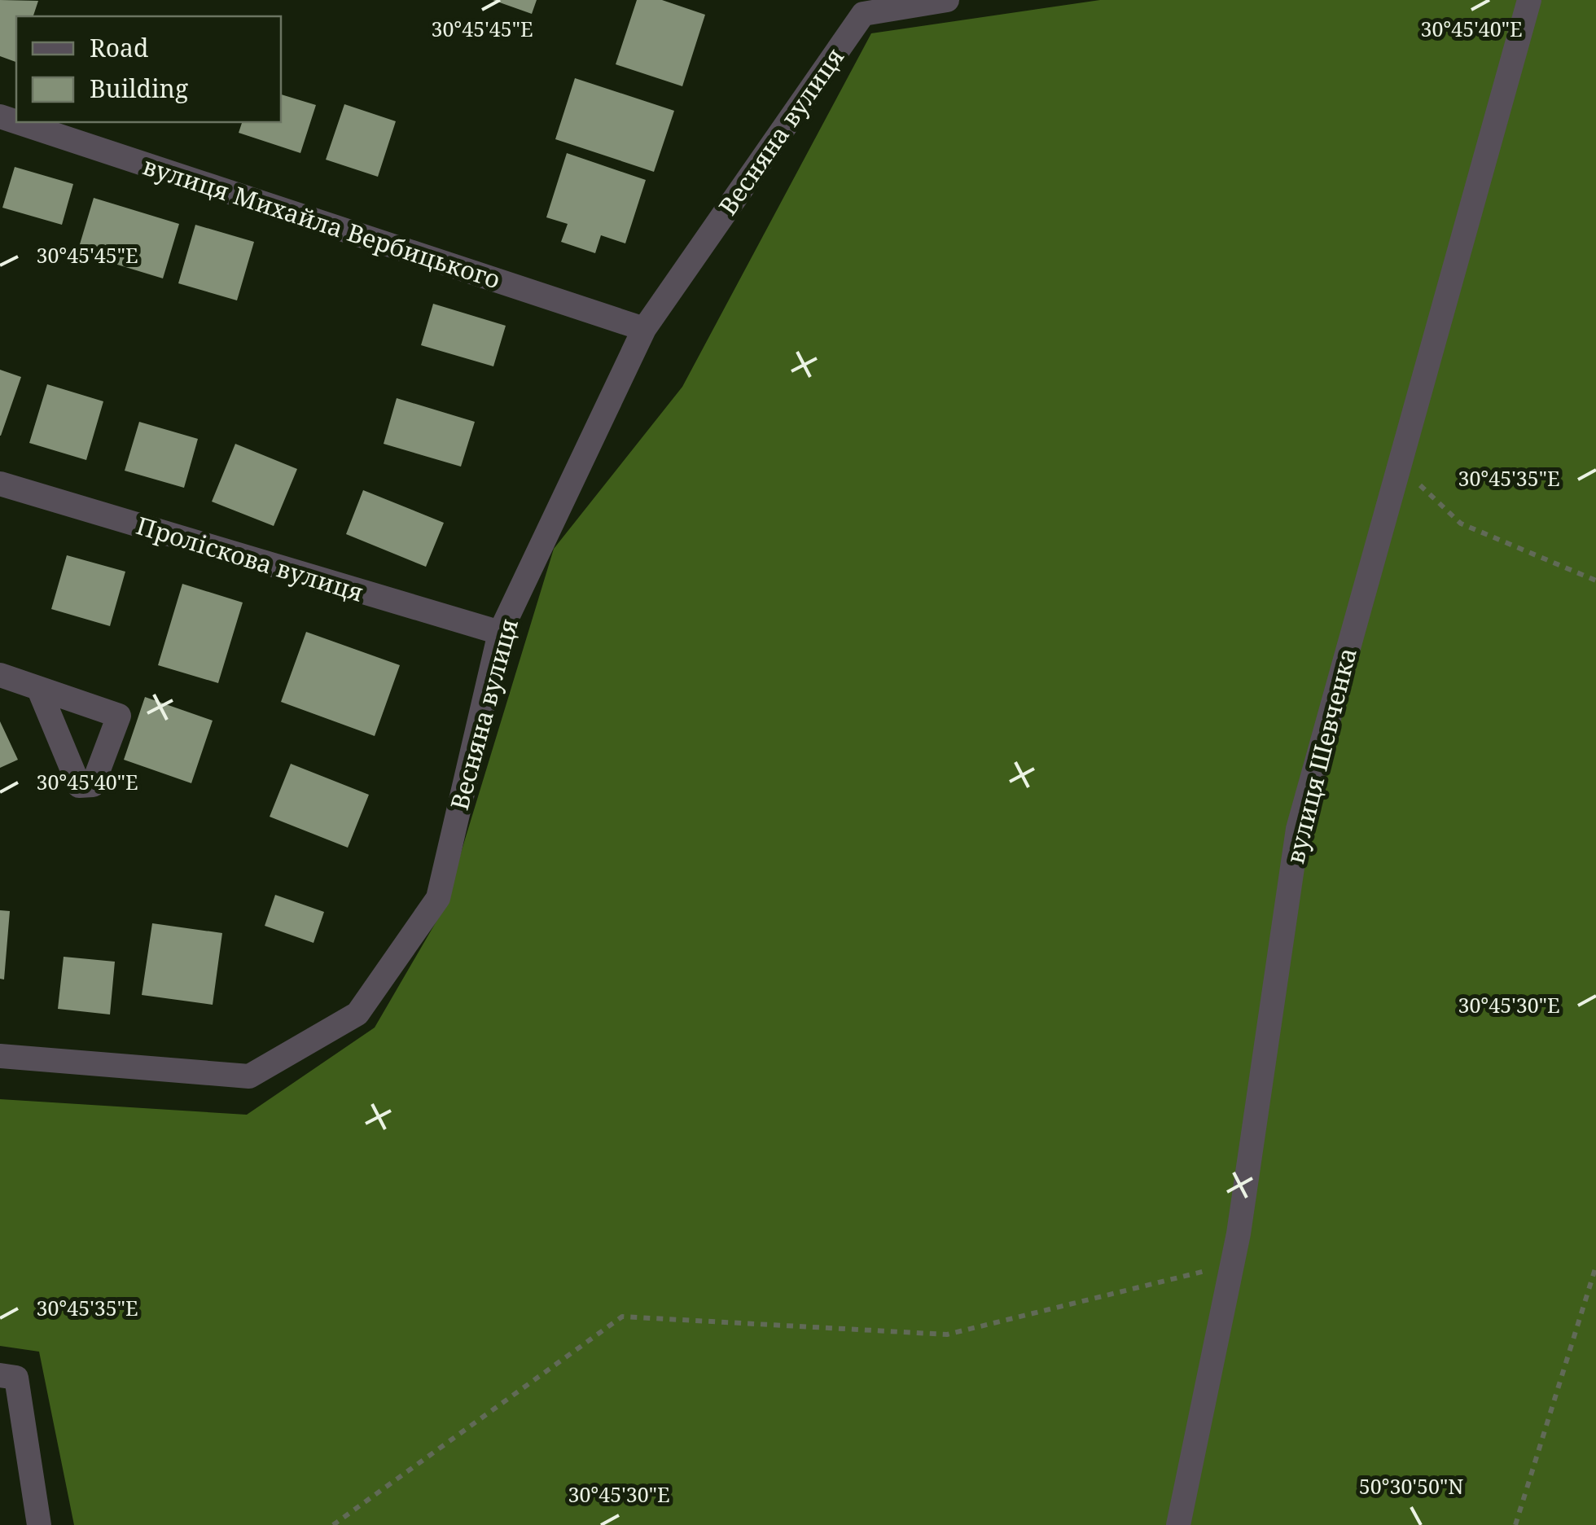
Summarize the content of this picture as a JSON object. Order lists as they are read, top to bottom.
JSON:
{
  "streets": {
    "street": [
      "Весняна вулиця",
      "вулиця Михайла Вербицького",
      "Проліскова вулиця",
      "вулиця Шевченка"
    ]
  },
  "crossings": [
    ["Весняна вулиця", "вулиця Михайла Вербицького"],
    ["Весняна вулиця", "Проліскова вулиця"]
  ],
  "legend": ["Road", "Building"],
  "coordinates": [
    "30°45'40\"E",
    "30°45'45\"E",
    "30°45'35\"E",
    "30°45'30\"E",
    "50°30'50\"N"
  ]
}
